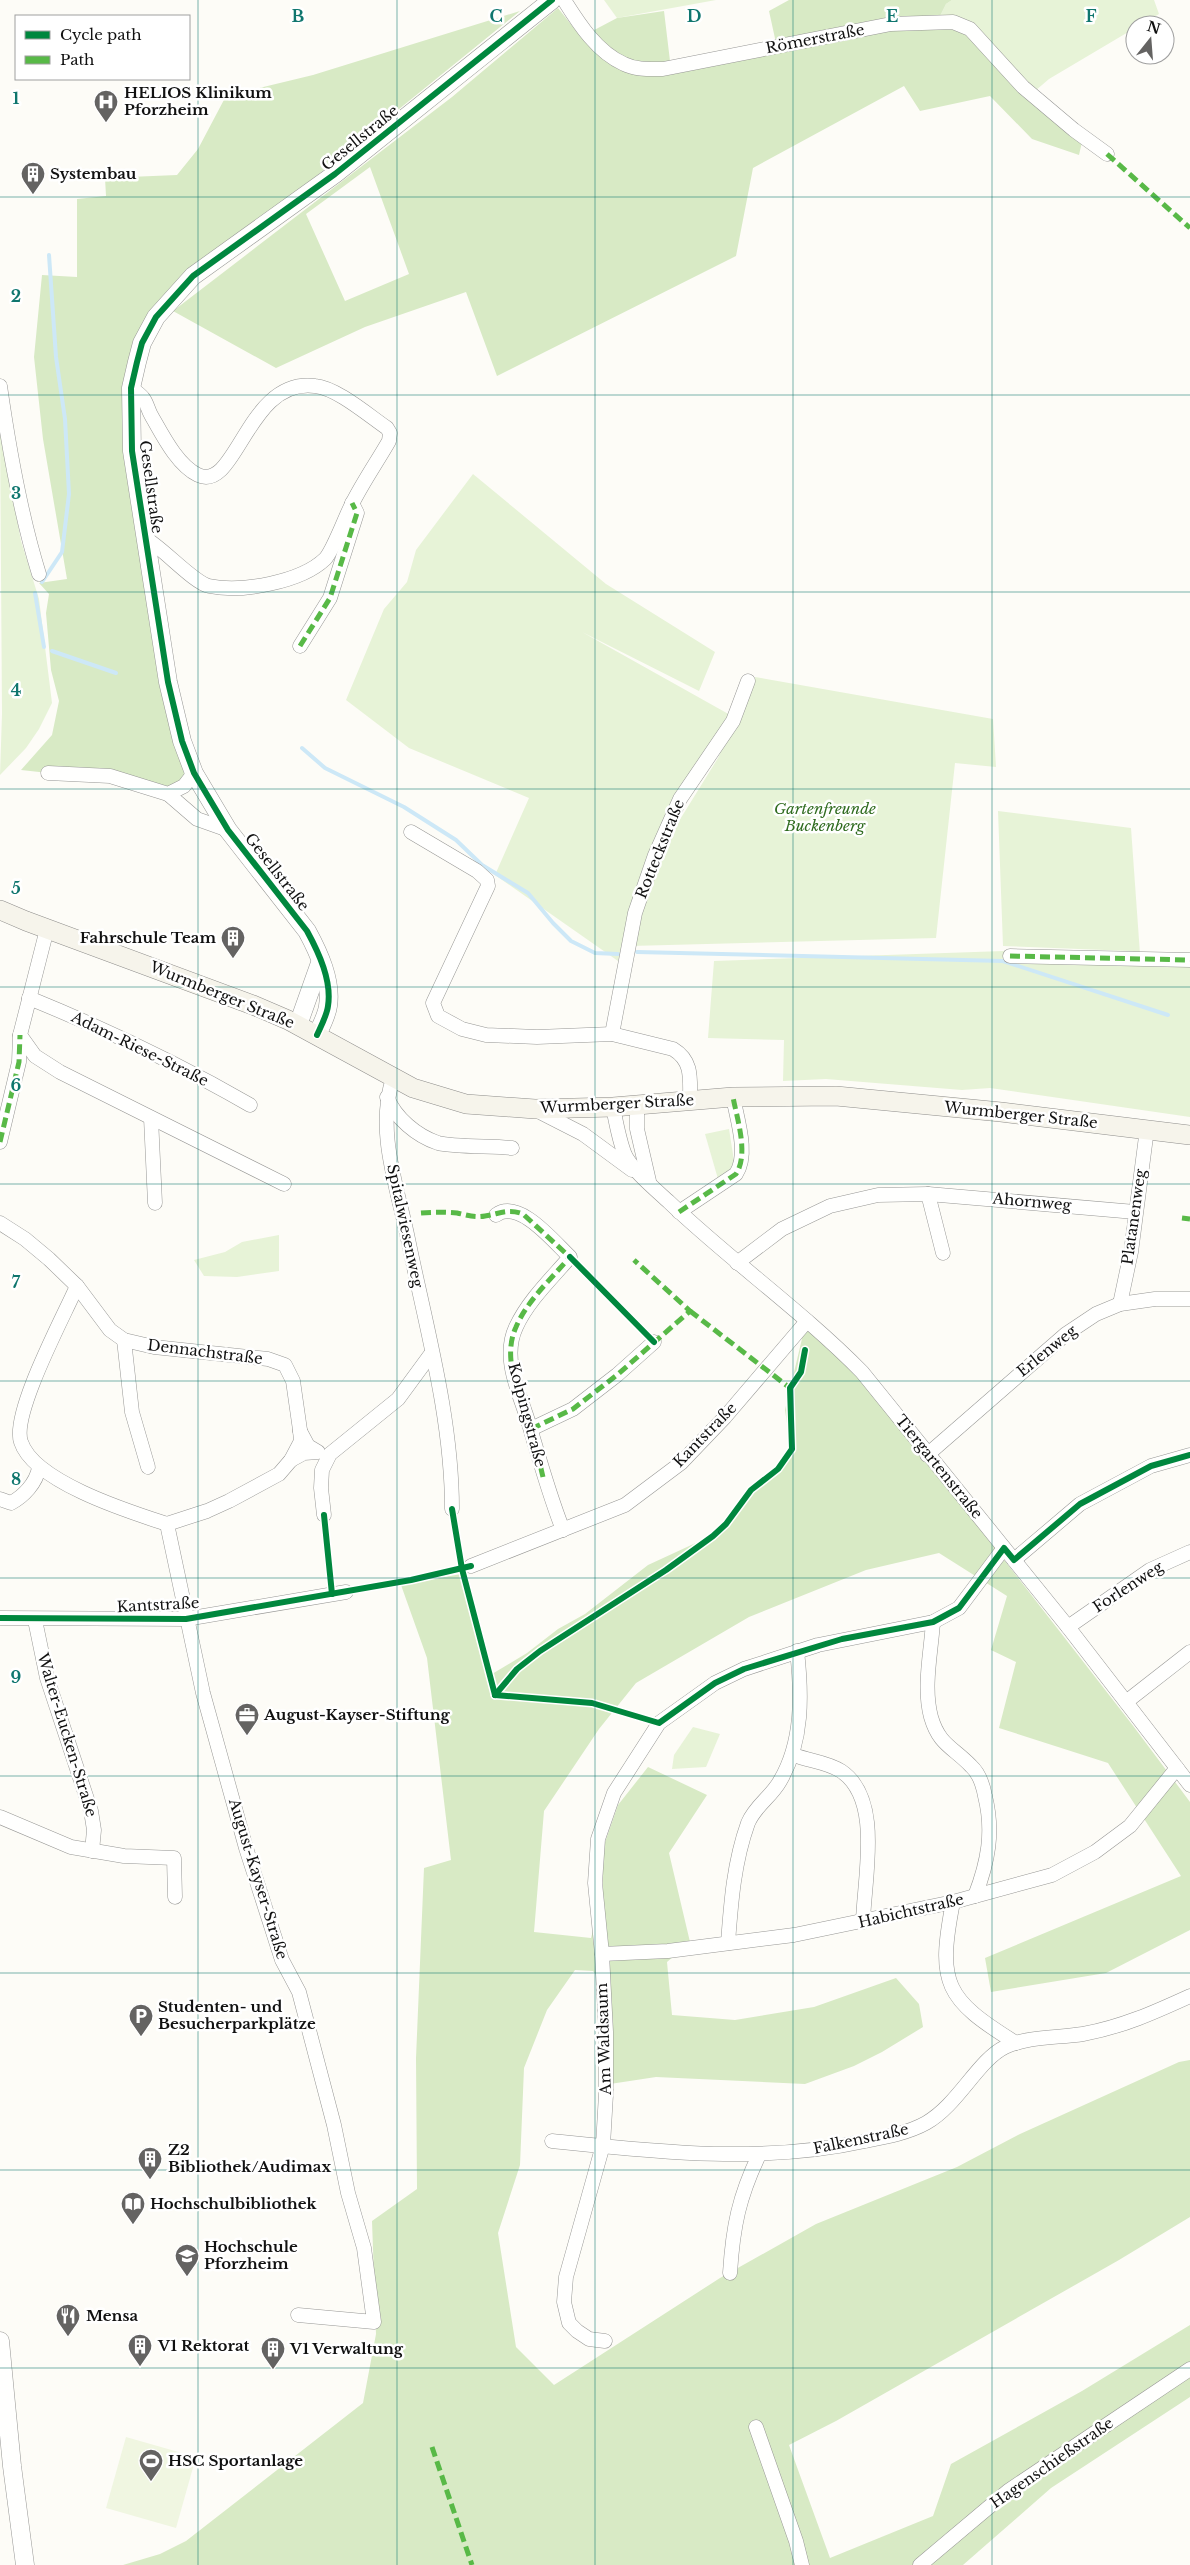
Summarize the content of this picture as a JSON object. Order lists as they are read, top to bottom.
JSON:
{
  "streets": {
    "main road": ["Wurmberger Straße"],
    "street": [
      "Römerstraße",
      "Gesellstraße",
      "Rotteckstraße",
      "Adam-Riese-Straße",
      "Ahornweg",
      "Platanenweg",
      "Spitalwiesenweg",
      "Erlenweg",
      "Dennachstraße",
      "Kolpingstraße",
      "Kantstraße",
      "Tiergartenstraße",
      "Forlenweg",
      "Walter-Eucken-Straße",
      "August-Kayser-Straße",
      "Habichtstraße",
      "Am Waldsaum",
      "Falkenstraße",
      "Hagenschießstraße"
    ]
  },
  "crossings": [
    ["Gesellstraße", "Wurmberger Straße"],
    ["Wurmberger Straße", "Platanenweg"],
    ["Wurmberger Straße", "Spitalwiesenweg"],
    ["Wurmberger Straße", "Tiergartenstraße"],
    ["Ahornweg", "Platanenweg"],
    ["Ahornweg", "Tiergartenstraße"],
    ["Platanenweg", "Erlenweg"],
    ["Erlenweg", "Tiergartenstraße"],
    ["Dennachstraße", "August-Kayser-Straße"],
    ["Kolpingstraße", "Kantstraße"],
    ["Kantstraße", "Tiergartenstraße"],
    ["Kantstraße", "Walter-Eucken-Straße"],
    ["Kantstraße", "August-Kayser-Straße"],
    ["Tiergartenstraße", "Forlenweg"],
    ["Tiergartenstraße", "Habichtstraße"],
    ["Habichtstraße", "Am Waldsaum"],
    ["Am Waldsaum", "Falkenstraße"]
  ],
  "parks": ["Gartenfreunde Buckenberg"],
  "places": {
    "hospital": ["HELIOS Klinikum Pforzheim"],
    "building": [
      "Systembau",
      "Fahrschule Team",
      "Z2 Bibliothek/Audimax",
      "V1 Rektorat",
      "V1 Verwaltung"
    ],
    "office": ["August-Kayser-Stiftung"],
    "parking": ["Studenten- und Besucherparkplätze"],
    "library": ["Hochschulbibliothek"],
    "school or university": ["Hochschule Pforzheim"],
    "restaurant": ["Mensa"],
    "sports": ["HSC Sportanlage"]
  },
  "legend": ["Cycle path", "Path"],
  "north": "top",
  "grid": {
    "columns": [
      "B",
      "C",
      "D",
      "E",
      "F"
    ],
    "rows": [
      "1",
      "2",
      "3",
      "4",
      "5",
      "6",
      "7",
      "8",
      "9"
    ]
  }
}
